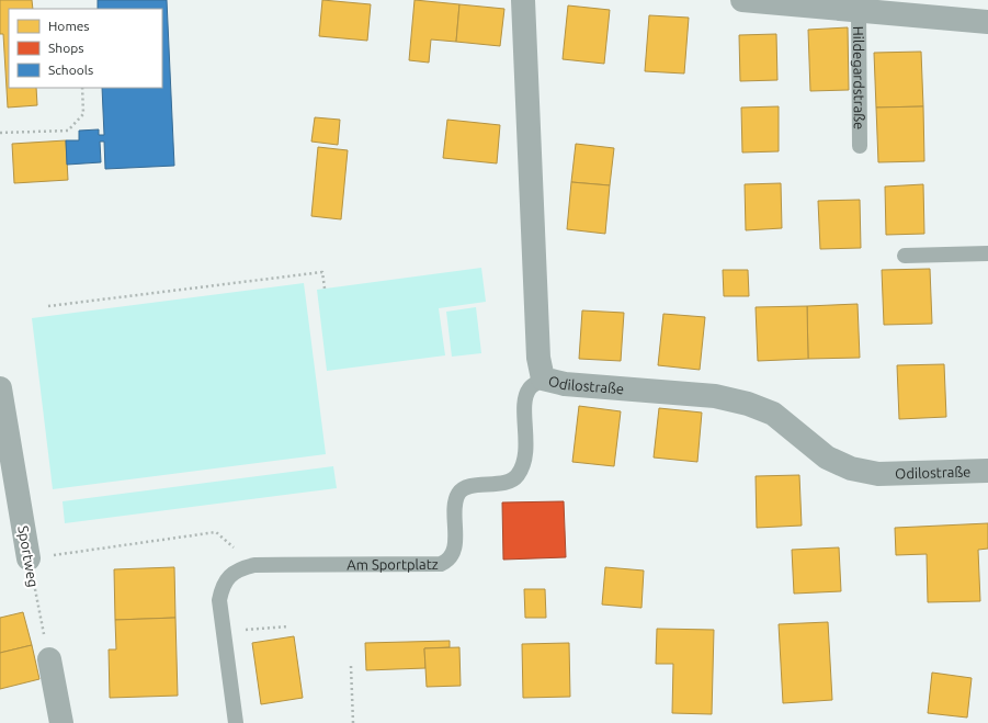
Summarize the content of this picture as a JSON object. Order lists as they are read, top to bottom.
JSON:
{
  "streets": {
    "street": ["Hildegardstraße", "Odilostraße", "Sportweg"],
    "lane": ["Am Sportplatz"]
  },
  "crossings": [
    ["Odilostraße", "Am Sportplatz"]
  ],
  "legend": ["Homes", "Shops", "Schools"]
}
